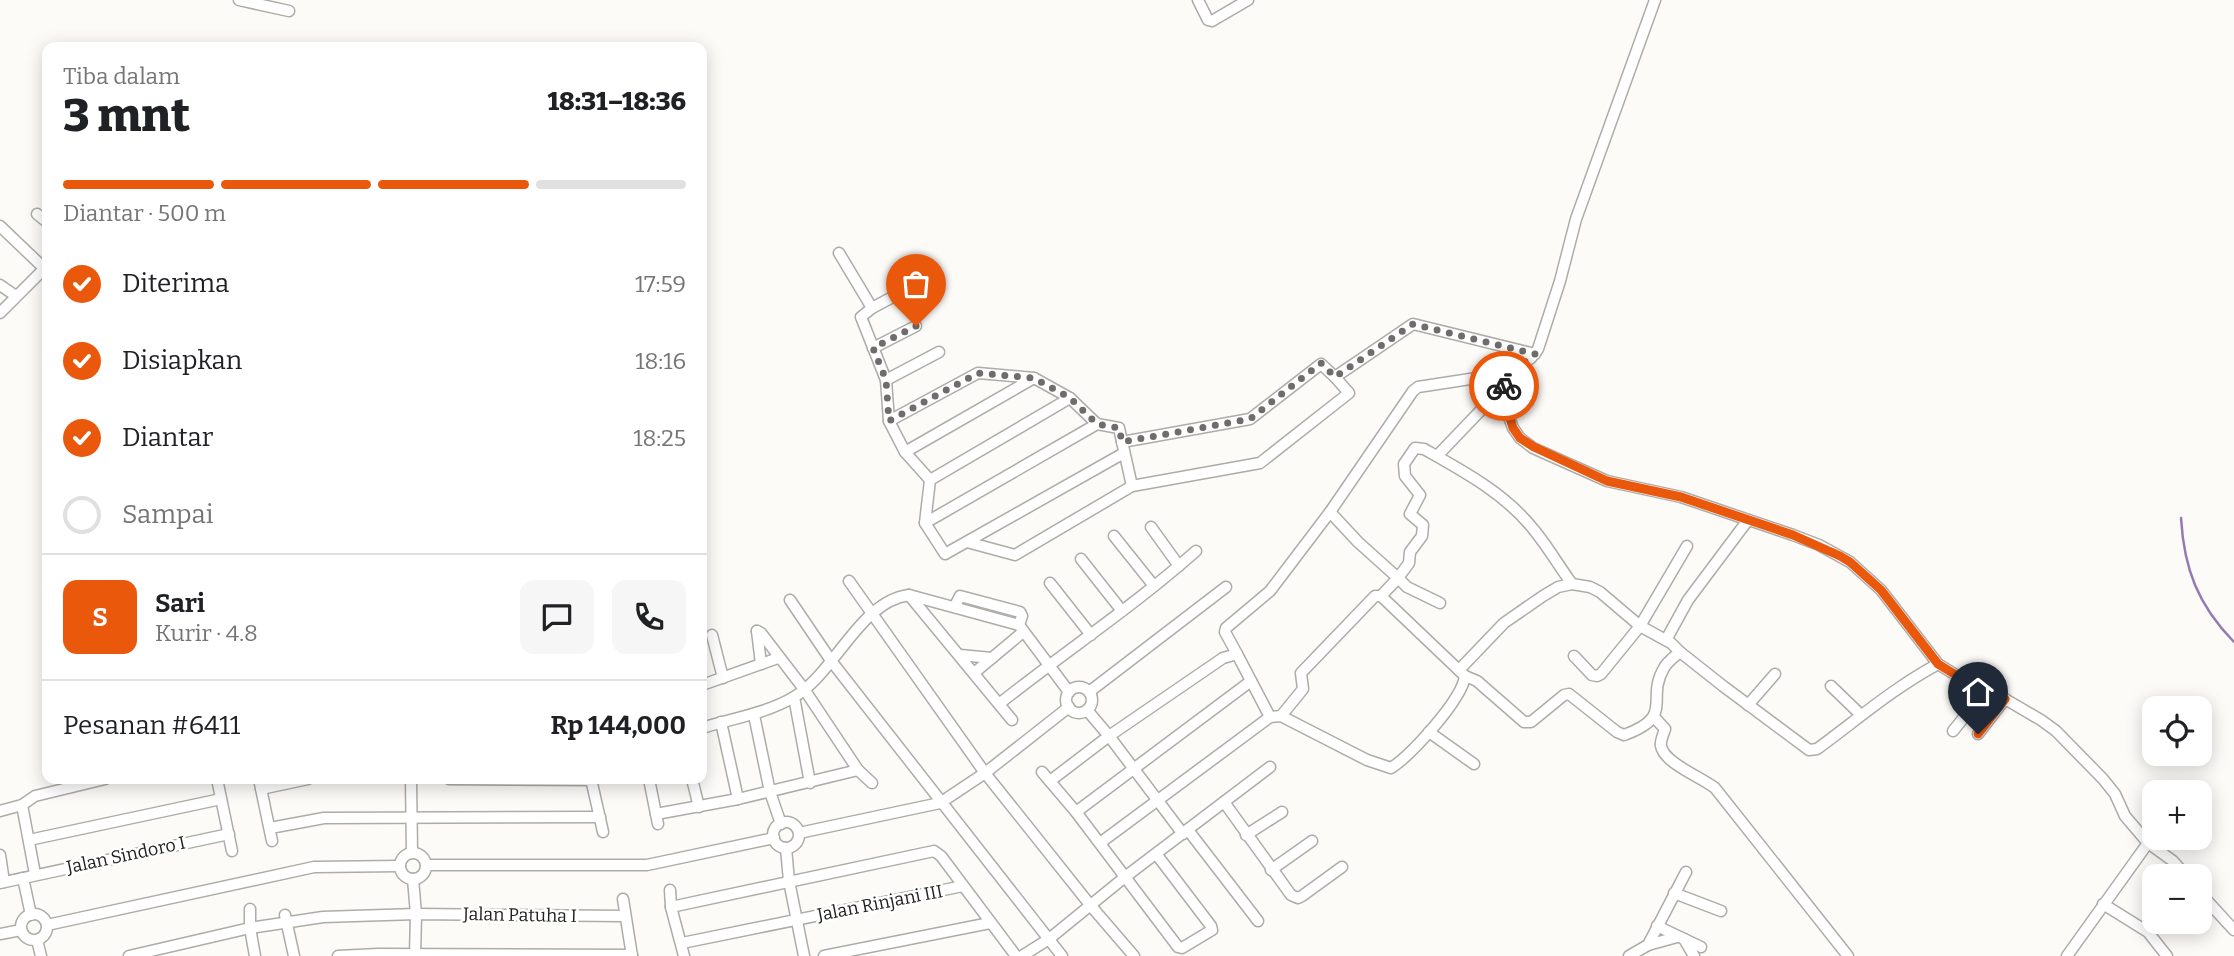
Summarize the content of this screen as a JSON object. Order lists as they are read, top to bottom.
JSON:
{
  "streets": {
    "street": ["Jalan Sindoro I", "Jalan Rinjani III", "Jalan Patuha I"]
  },
  "page": {
    "heading": ["3 mnt", "Tiba dalam", "18:31–18:36"],
    "panel": [
      "Sari",
      "Kurir · 4.8",
      "Pesanan #6411",
      "Rp 144,000"
    ],
    "bar": "Diantar · 500 m",
    "list": [
      ["Diterima", "17:59"],
      ["Disiapkan", "18:16"],
      ["Diantar", "18:25"],
      "Sampai"
    ],
    "round": "S",
    "map_buttons": ["+", "−"]
  }
}
